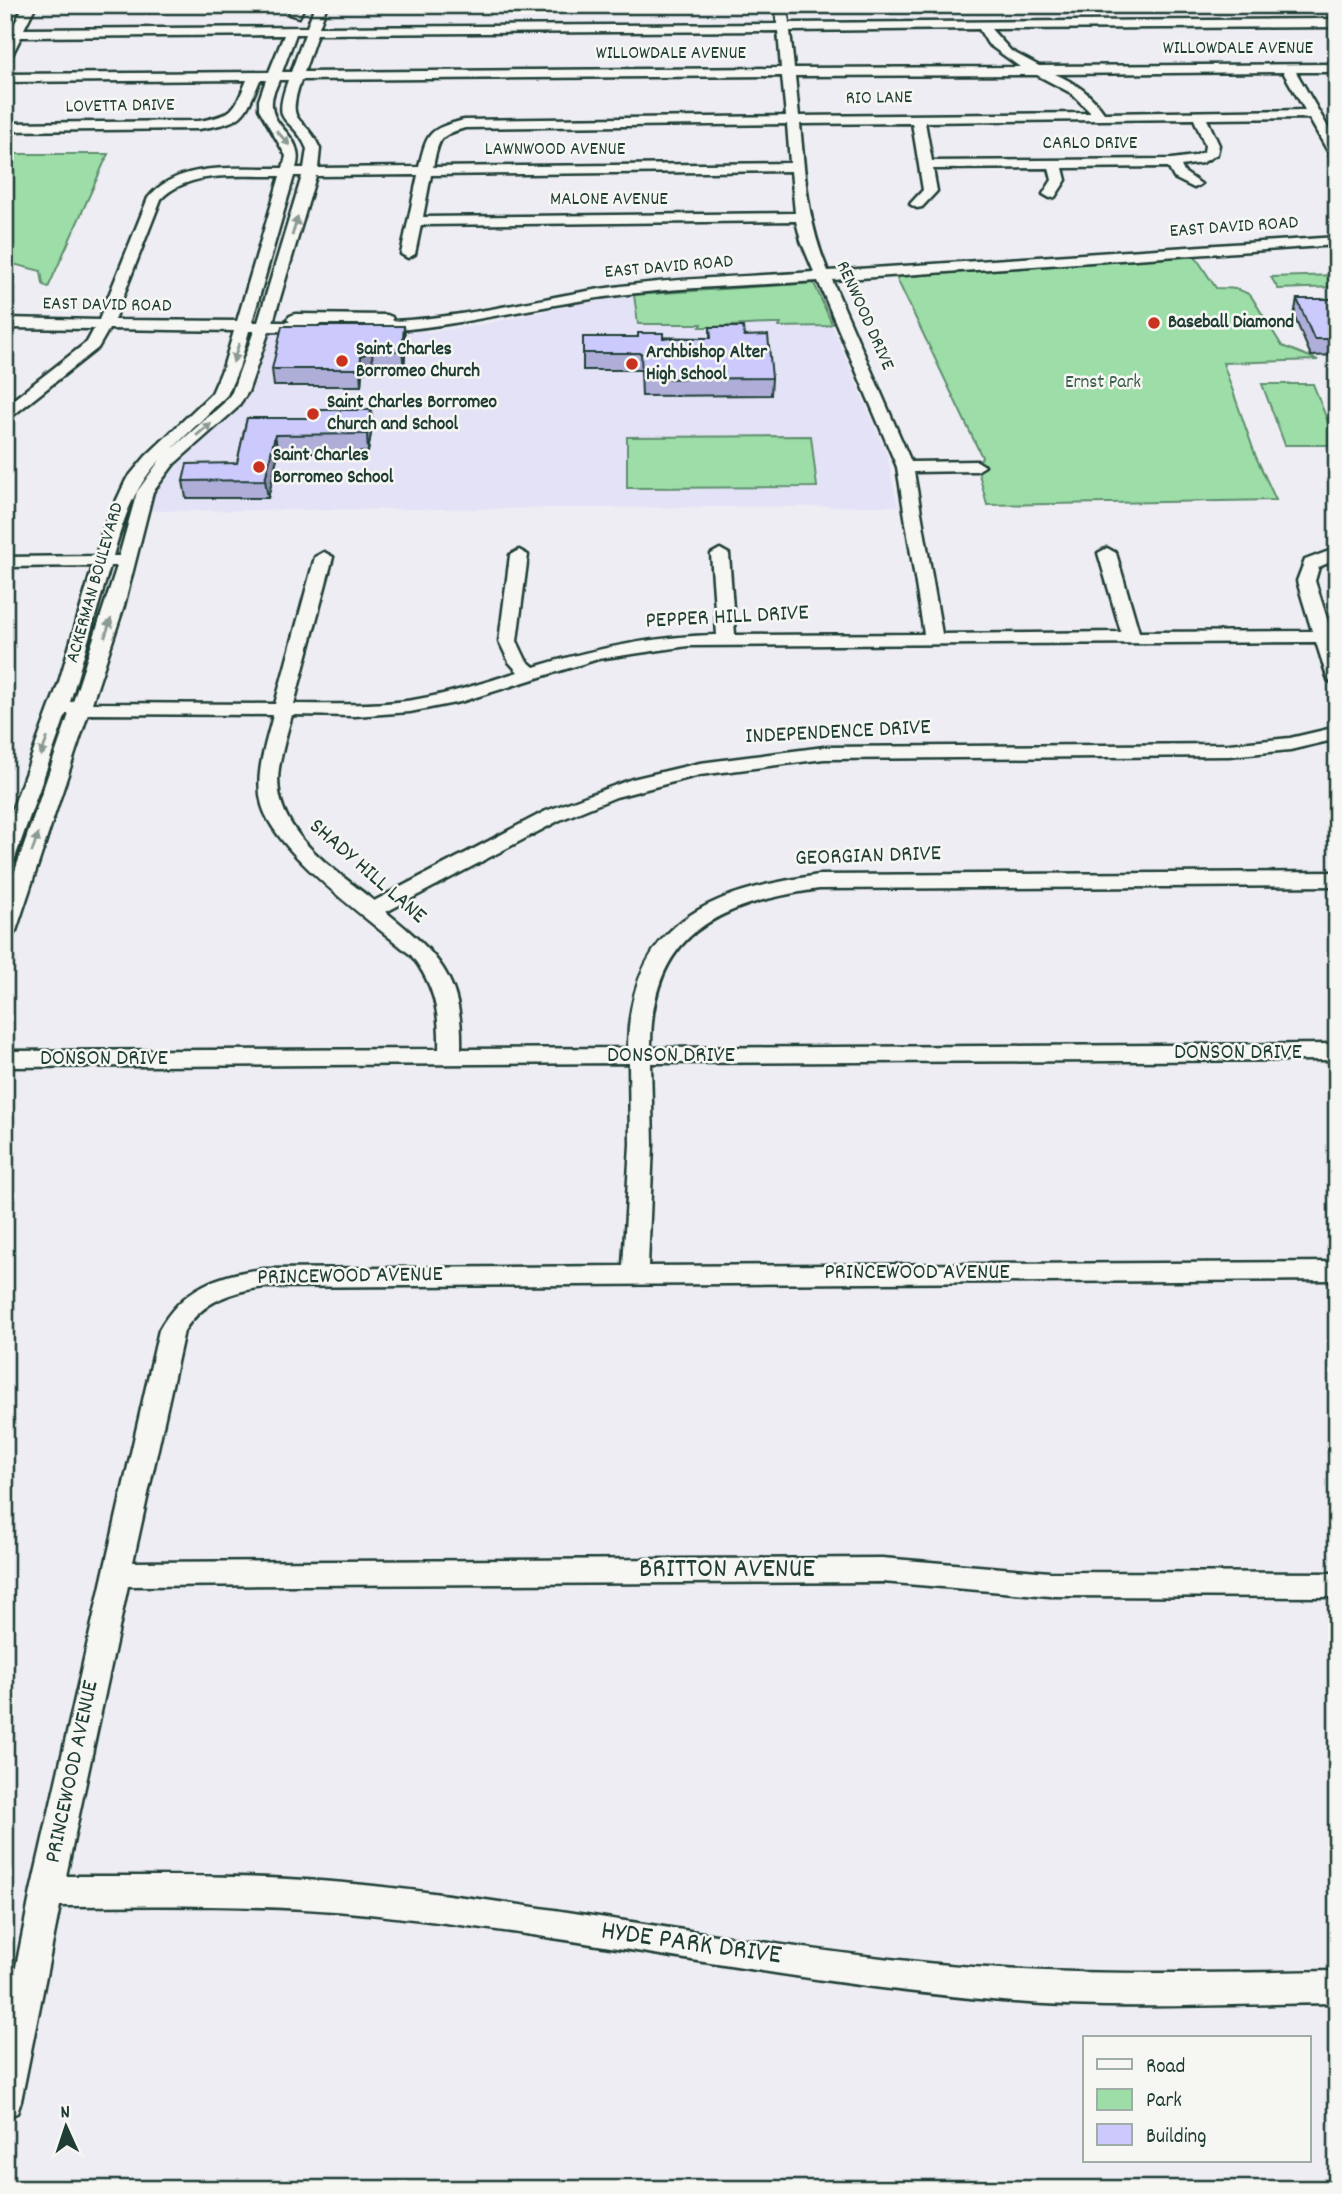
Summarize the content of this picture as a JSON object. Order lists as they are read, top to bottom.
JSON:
{
  "streets": {
    "street": [
      "WILLOWDALE AVENUE",
      "RIO LANE",
      "LOVETTA DRIVE",
      "CARLO DRIVE",
      "LAWNWOOD AVENUE",
      "MALONE AVENUE",
      "EAST DAVID ROAD",
      "RENWOOD DRIVE",
      "ACKERMAN BOULEVARD",
      "PEPPER HILL DRIVE",
      "INDEPENDENCE DRIVE",
      "GEORGIAN DRIVE",
      "SHADY HILL LANE",
      "DONSON DRIVE",
      "PRINCEWOOD AVENUE",
      "BRITTON AVENUE",
      "HYDE PARK DRIVE"
    ]
  },
  "crossings": [
    ["WILLOWDALE AVENUE", "LOVETTA DRIVE"],
    ["WILLOWDALE AVENUE", "RENWOOD DRIVE"],
    ["WILLOWDALE AVENUE", "ACKERMAN BOULEVARD"],
    ["RIO LANE", "CARLO DRIVE"],
    ["RIO LANE", "LAWNWOOD AVENUE"],
    ["RIO LANE", "RENWOOD DRIVE"],
    ["LAWNWOOD AVENUE", "EAST DAVID ROAD"],
    ["LAWNWOOD AVENUE", "RENWOOD DRIVE"],
    ["LAWNWOOD AVENUE", "ACKERMAN BOULEVARD"],
    ["MALONE AVENUE", "RENWOOD DRIVE"],
    ["EAST DAVID ROAD", "RENWOOD DRIVE"],
    ["EAST DAVID ROAD", "ACKERMAN BOULEVARD"],
    ["RENWOOD DRIVE", "PEPPER HILL DRIVE"],
    ["ACKERMAN BOULEVARD", "PEPPER HILL DRIVE"],
    ["PEPPER HILL DRIVE", "SHADY HILL LANE"],
    ["INDEPENDENCE DRIVE", "SHADY HILL LANE"],
    ["GEORGIAN DRIVE", "DONSON DRIVE"],
    ["GEORGIAN DRIVE", "PRINCEWOOD AVENUE"],
    ["SHADY HILL LANE", "DONSON DRIVE"],
    ["PRINCEWOOD AVENUE", "BRITTON AVENUE"],
    ["PRINCEWOOD AVENUE", "HYDE PARK DRIVE"]
  ],
  "parks": ["Ernst Park"],
  "places": [
    "Baseball Diamond",
    "Saint Charles Borromeo Church",
    "Archbishop Alter High School",
    "Saint Charles Borromeo Church and School",
    "Saint Charles Borromeo School"
  ],
  "legend": ["Road", "Park", "Building"],
  "north": "top"
}
